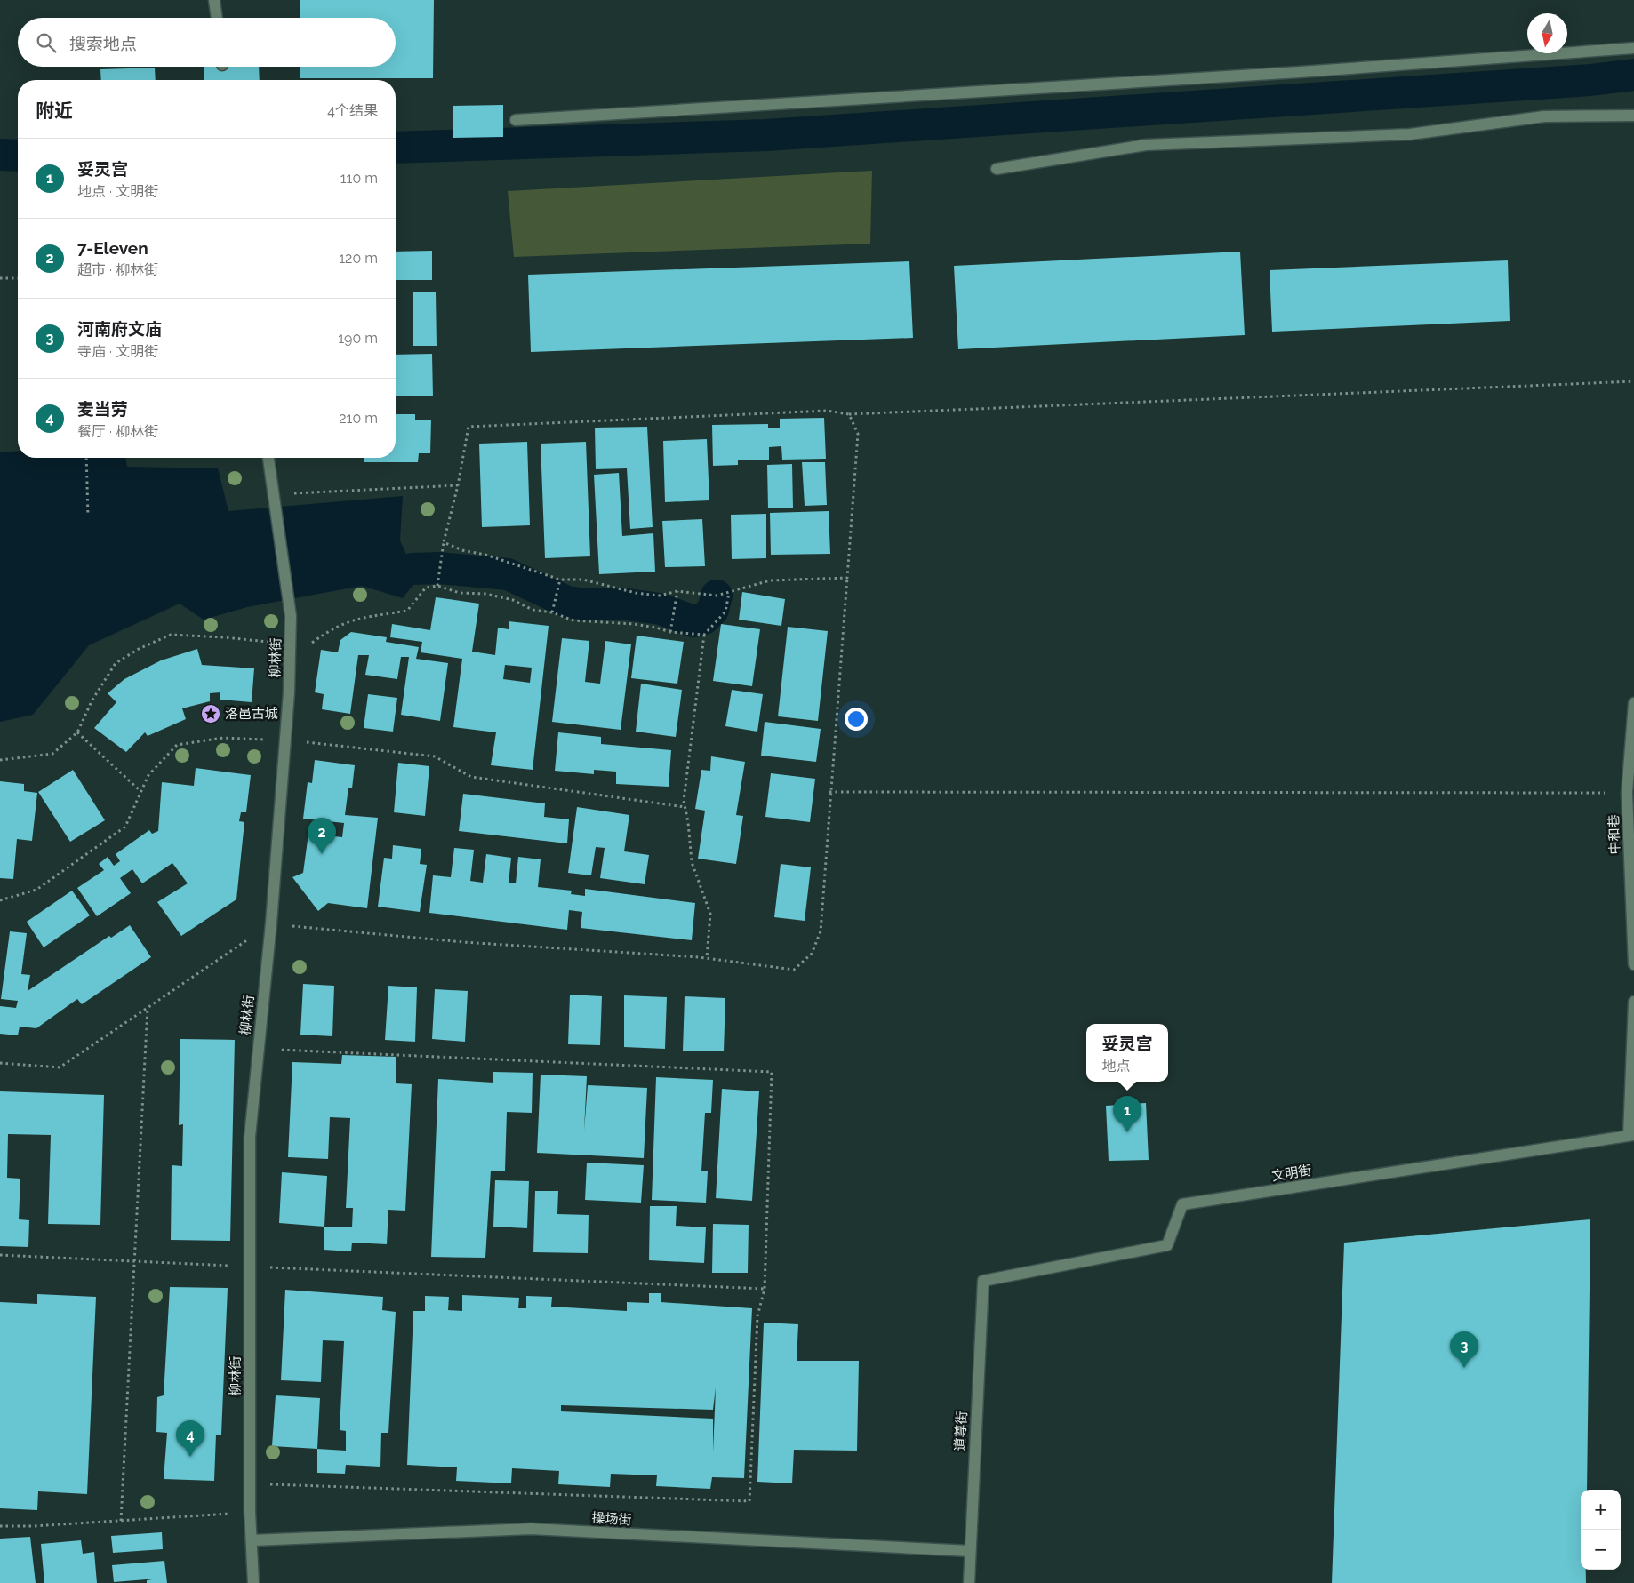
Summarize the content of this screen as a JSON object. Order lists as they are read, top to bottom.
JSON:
{
  "streets": {
    "street": [
      "柳林街",
      "中和巷",
      "文明街",
      "道尊街",
      "操场街"
    ]
  },
  "crossings": [
    ["柳林街", "操场街"],
    ["文明街", "道尊街"],
    ["道尊街", "操场街"]
  ],
  "places": {
    "place": ["洛邑古城"]
  },
  "north": "bottom",
  "page": {
    "search": "搜索地点",
    "heading": ["附近", "4个结果"],
    "list": [
      {
        "mark": "1",
        "name": "妥灵宫",
        "note": "地点 · 文明街",
        "value": "110 m"
      },
      {
        "mark": "2",
        "name": "7-Eleven",
        "note": "超市 · 柳林街",
        "value": "120 m"
      },
      {
        "mark": "3",
        "name": "河南府文庙",
        "note": "寺庙 · 文明街",
        "value": "190 m"
      },
      {
        "mark": "4",
        "name": "麦当劳",
        "note": "餐厅 · 柳林街",
        "value": "210 m"
      }
    ],
    "pins": [
      "2",
      "1",
      "3",
      "4"
    ],
    "popup": ["妥灵宫", "地点"],
    "map_buttons": ["+", "−"]
  }
}
